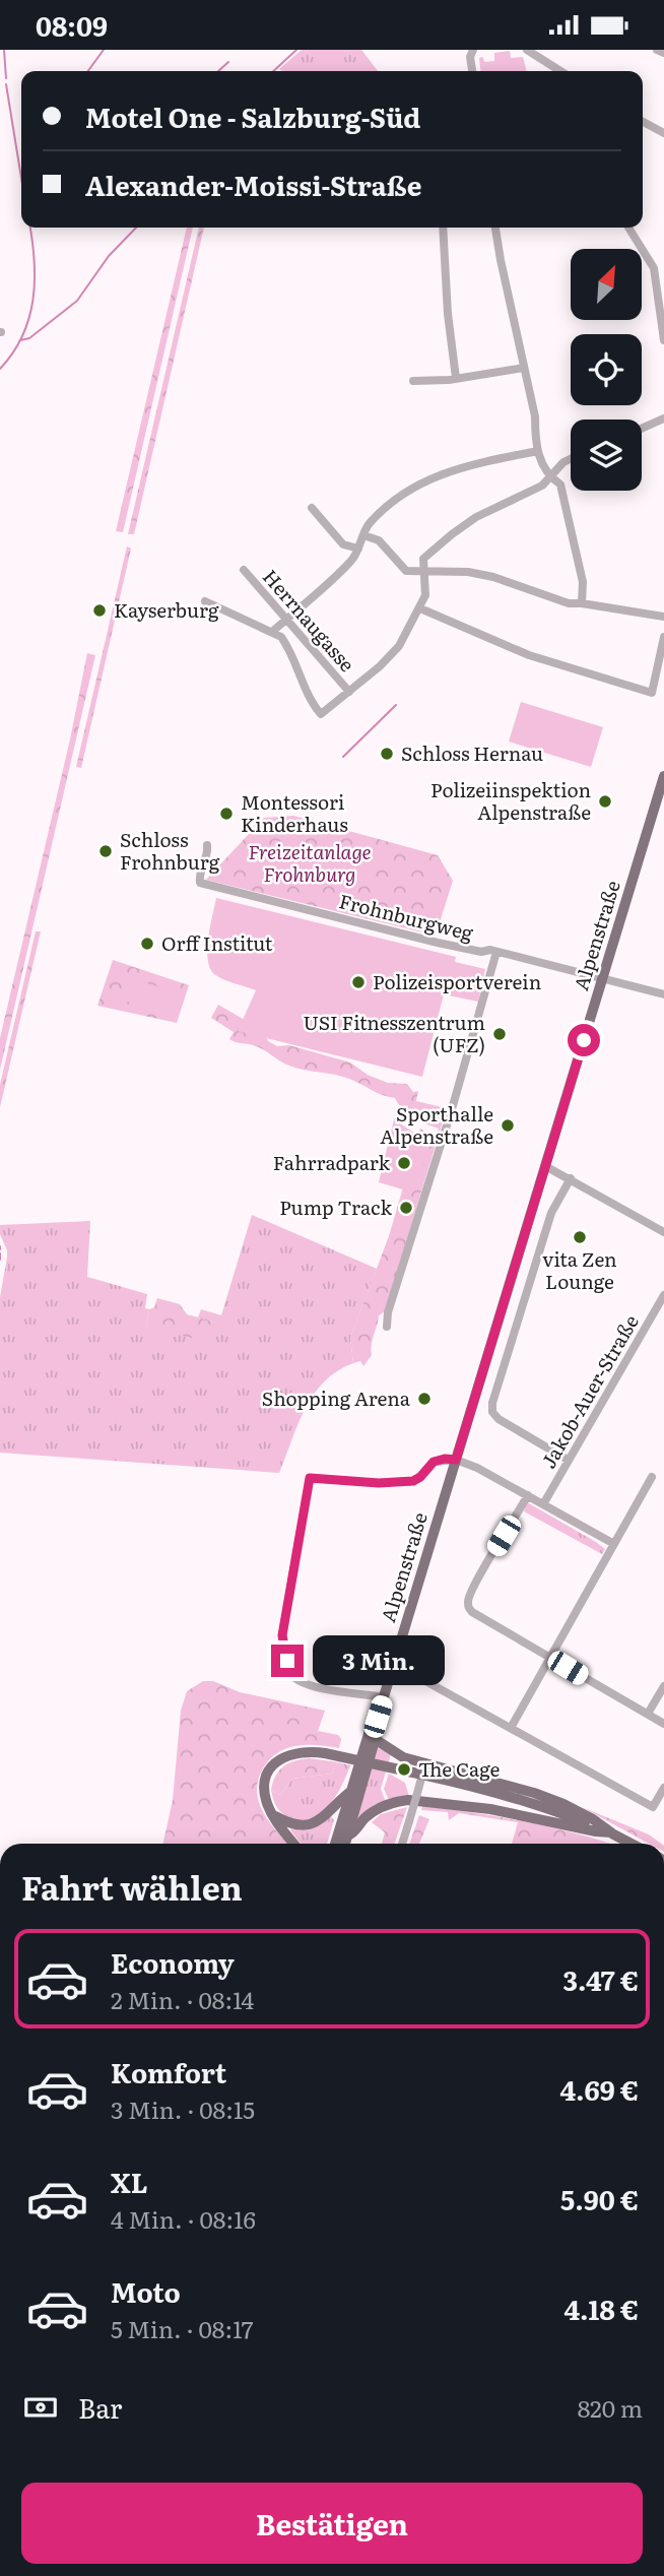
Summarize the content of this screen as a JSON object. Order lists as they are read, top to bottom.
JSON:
{
  "streets": {
    "main road": ["Alpenstraße"],
    "street": ["Herrnaugasse", "Frohnburgweg", "Jakob-Auer-Straße"]
  },
  "crossings": [
    ["Frohnburgweg", "Alpenstraße"]
  ],
  "parks": ["Freizeitanlage Frohnburg"],
  "places": [
    "Kayserburg",
    "Schloss Hernau",
    "Polizeiinspektion Alpenstraße",
    "Montessori Kinderhaus",
    "Schloss Frohnburg",
    "Orff Institut",
    "Polizeisportverein",
    "USI Fitnesszentrum (UFZ)",
    "Sporthalle Alpenstraße",
    "Fahrradpark",
    "Pump Track",
    "vita Zen Lounge",
    "Shopping Arena",
    "The Cage"
  ],
  "north": "top right",
  "page": {
    "status": "08:09",
    "banner": ["Motel One - Salzburg-Süd", "Alexander-Moissi-Straße"],
    "bubble": "3 Min.",
    "heading": "Fahrt wählen",
    "list": [
      {
        "name": "Economy",
        "note": "2 Min. · 08:14",
        "value": "3.47 €"
      },
      {
        "name": "Komfort",
        "note": "3 Min. · 08:15",
        "value": "4.69 €"
      },
      {
        "name": "XL",
        "note": "4 Min. · 08:16",
        "value": "5.90 €"
      },
      {
        "name": "Moto",
        "note": "5 Min. · 08:17",
        "value": "4.18 €"
      }
    ],
    "pay": ["Bar", "820 m"],
    "buttons": "Bestätigen"
  }
}
